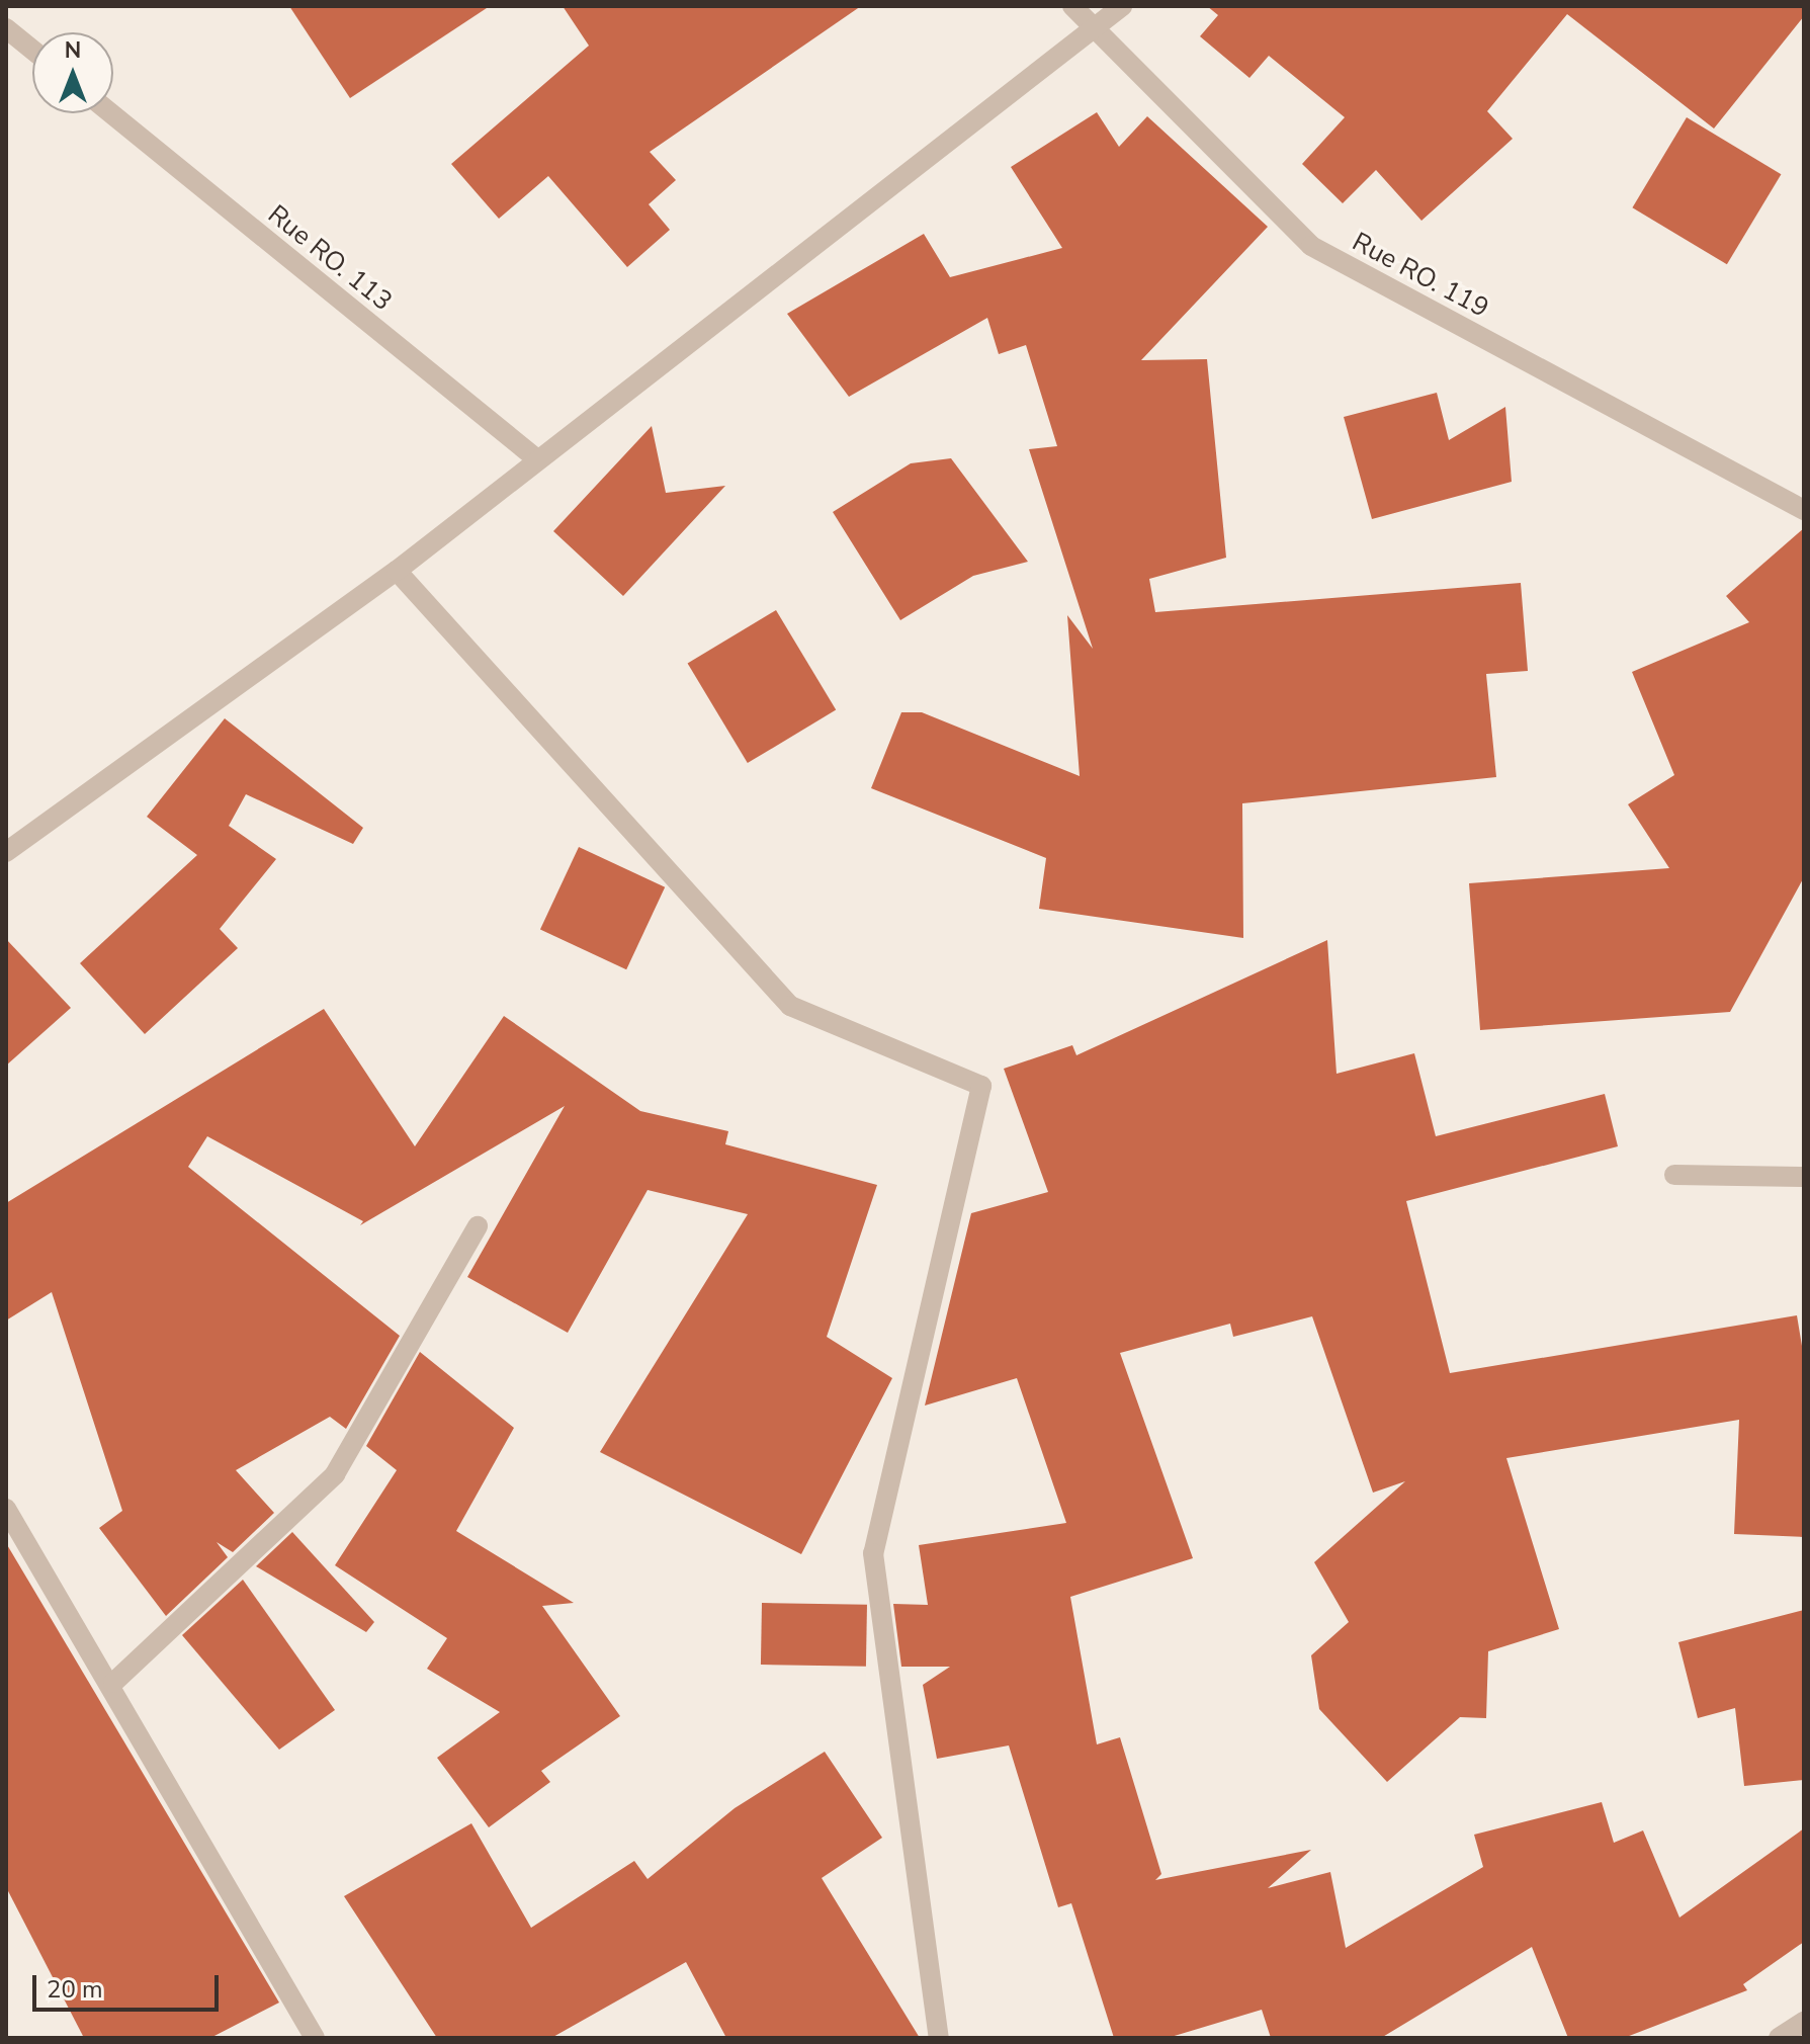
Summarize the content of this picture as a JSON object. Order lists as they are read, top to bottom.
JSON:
{
  "streets": {
    "street": ["Rue RO. 113", "Rue RO. 119"]
  },
  "scale_bar": "20 m",
  "north": "top"
}
